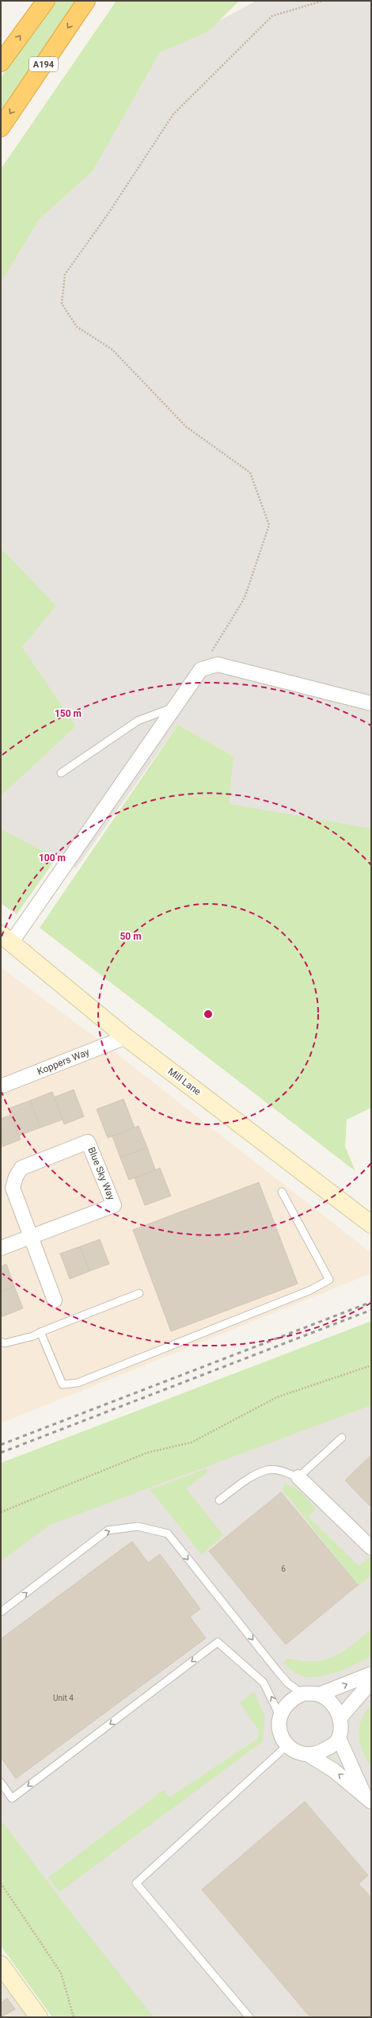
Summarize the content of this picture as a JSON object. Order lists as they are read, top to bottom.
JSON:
{
  "streets": {
    "highway": ["A194"],
    "main road": ["Mill Lane"],
    "street": ["Koppers Way", "Blue Sky Way"]
  },
  "crossings": [
    ["Koppers Way", "Mill Lane"]
  ],
  "house_numbers": ["6", "Unit 4"],
  "rings": ["150 m", "100 m", "50 m"]
}
